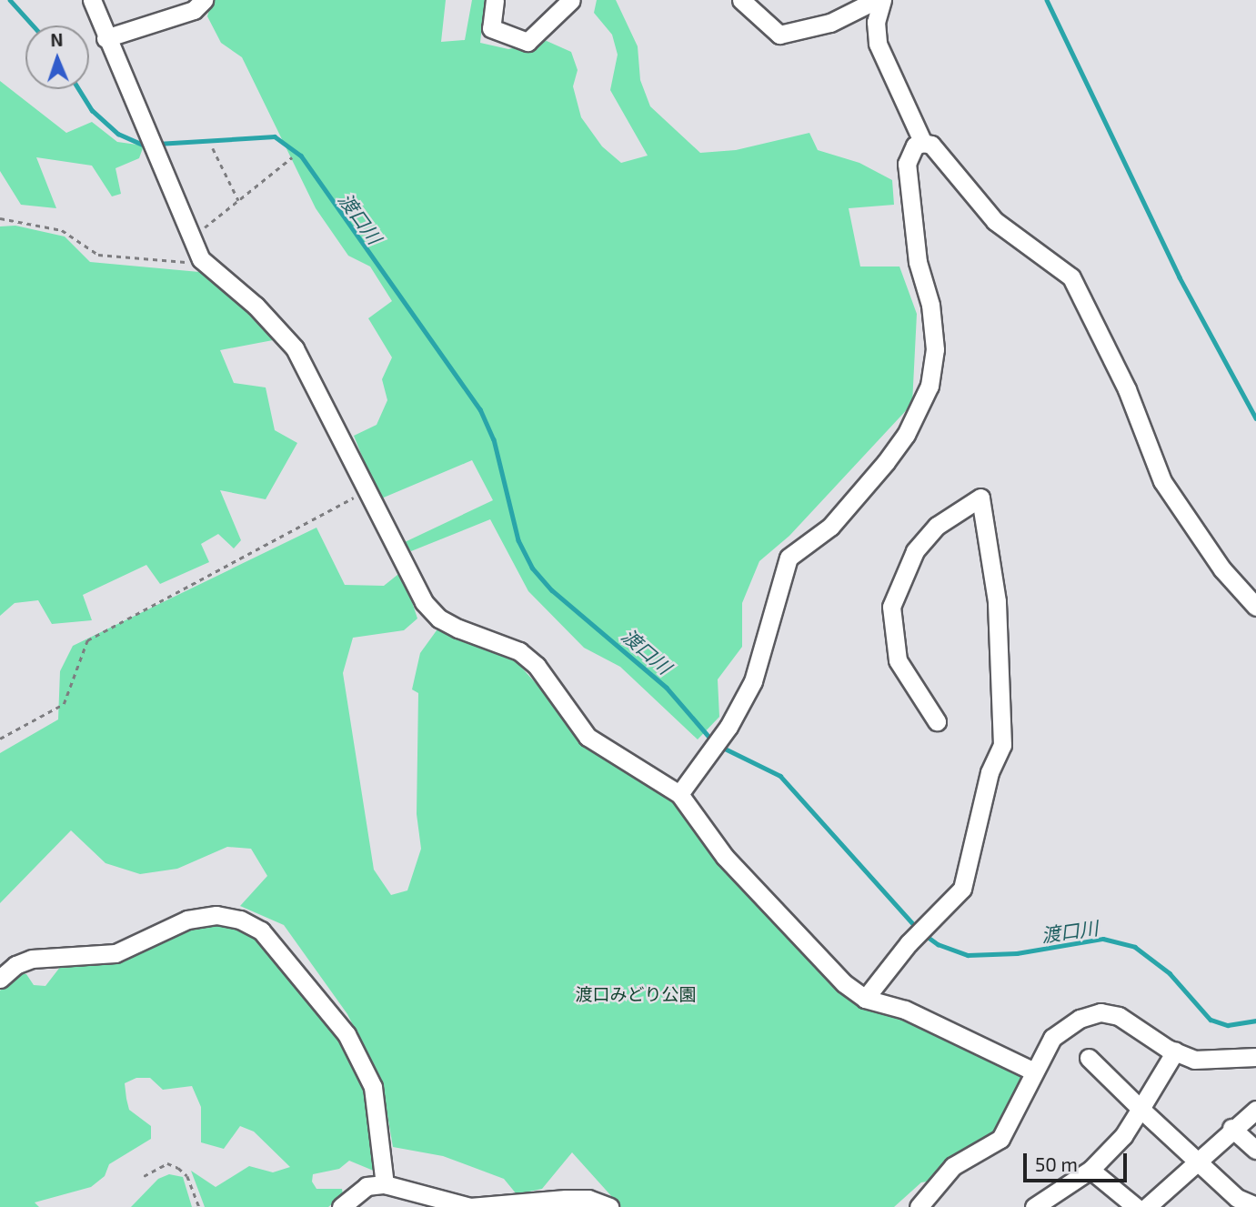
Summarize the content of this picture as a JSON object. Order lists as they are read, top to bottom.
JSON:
{
  "water": ["渡口川"],
  "parks": ["渡口みどり公園"],
  "scale_bar": "50 m",
  "north": "top"
}
